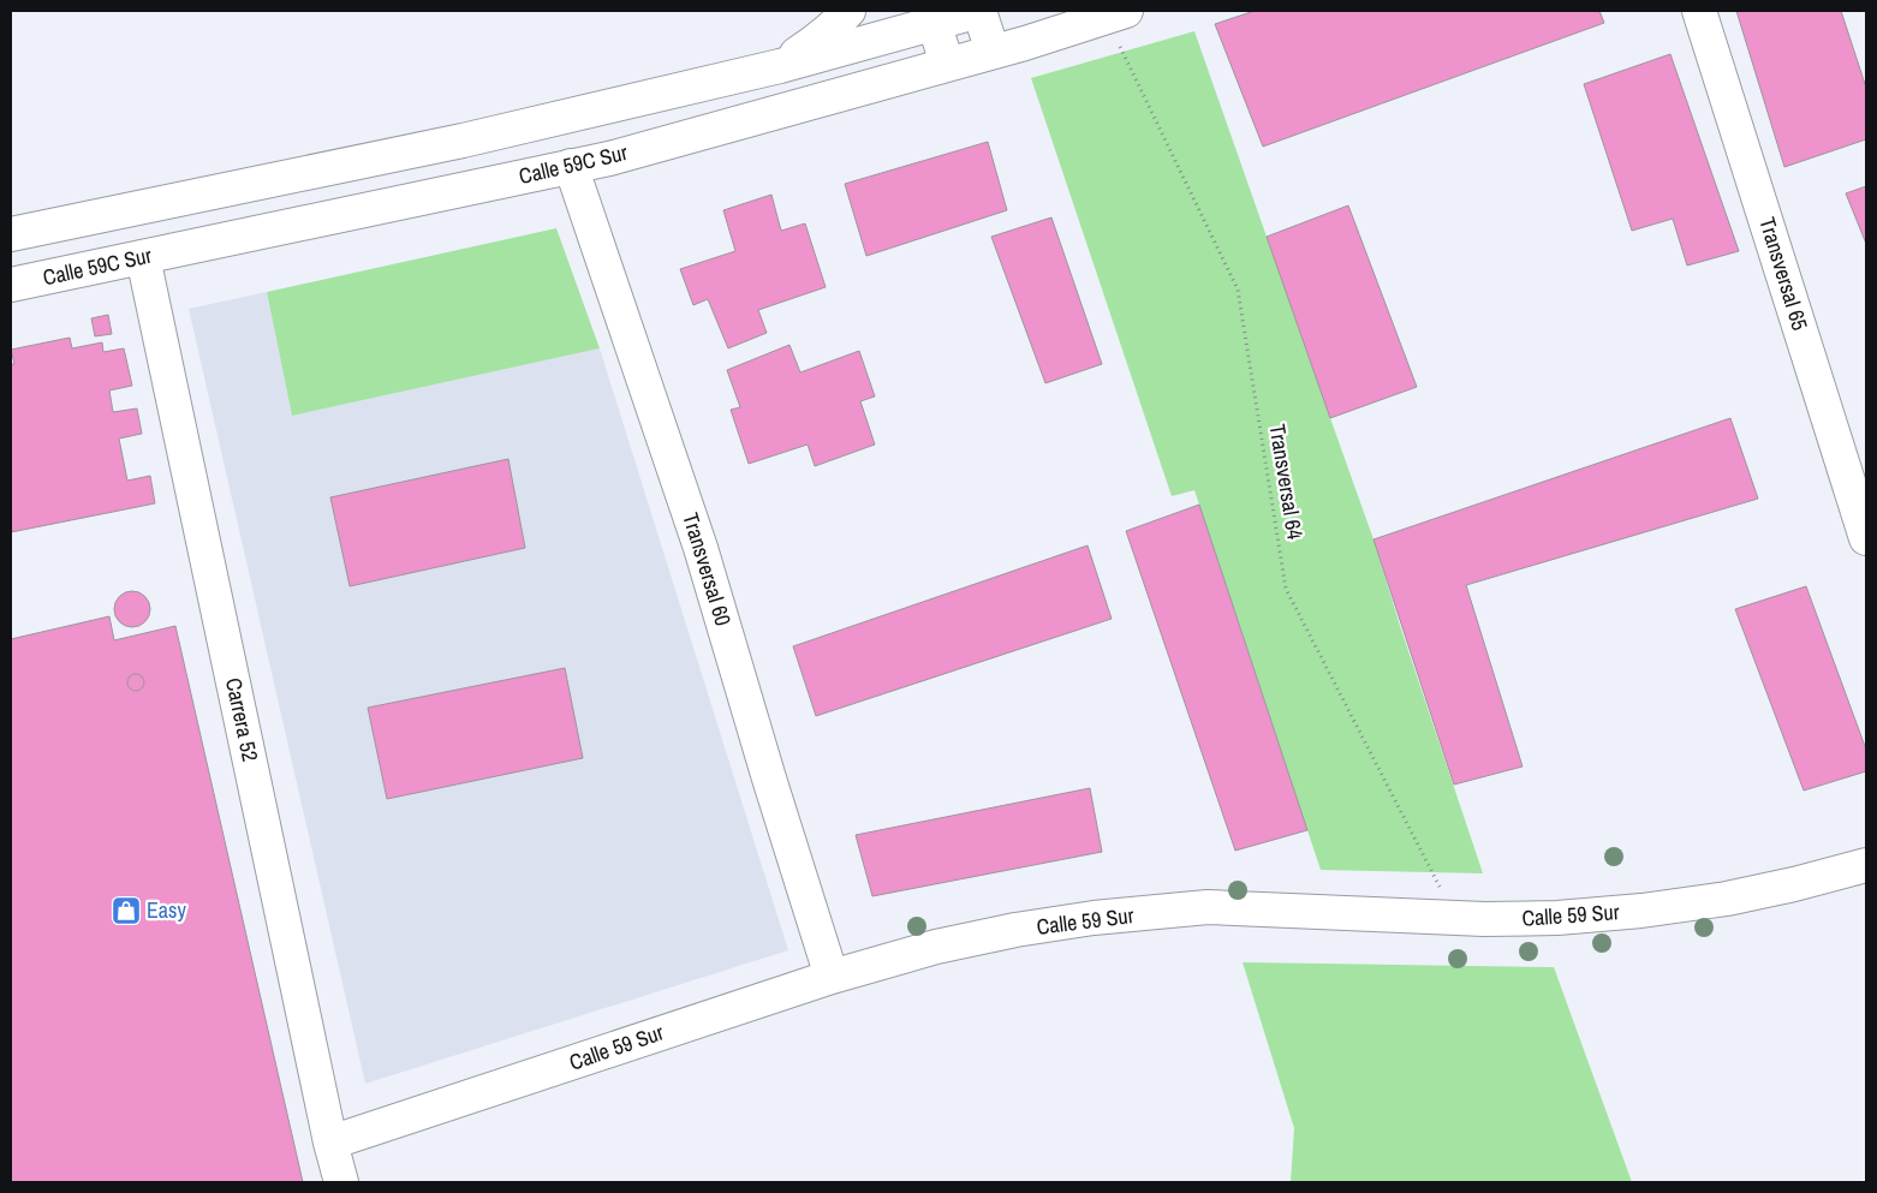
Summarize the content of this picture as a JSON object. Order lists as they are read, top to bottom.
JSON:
{
  "streets": {
    "street": [
      "Calle 59C Sur",
      "Transversal 65",
      "Transversal 60",
      "Carrera 52",
      "Calle 59 Sur"
    ],
    "path": ["Transversal 64"]
  },
  "crossings": [
    ["Calle 59C Sur", "Transversal 64"],
    ["Calle 59C Sur", "Transversal 60"],
    ["Calle 59C Sur", "Carrera 52"],
    ["Transversal 64", "Calle 59 Sur"],
    ["Transversal 60", "Calle 59 Sur"],
    ["Carrera 52", "Calle 59 Sur"]
  ],
  "places": {
    "shop": ["Easy"]
  }
}
